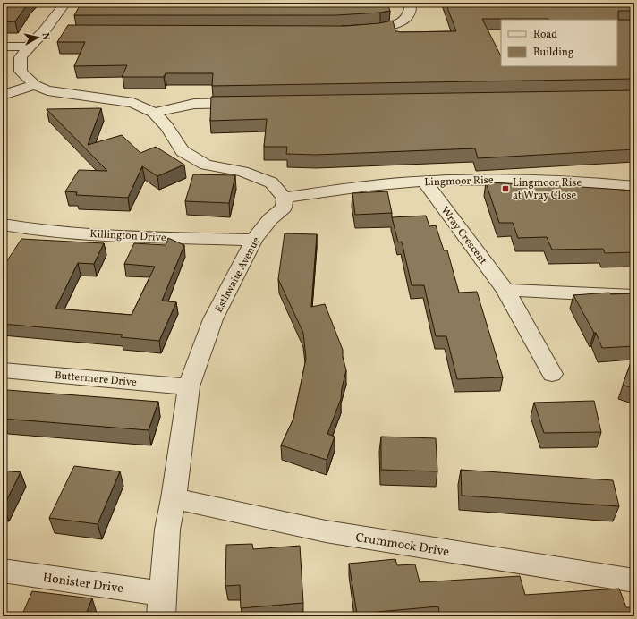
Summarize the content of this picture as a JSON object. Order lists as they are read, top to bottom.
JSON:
{
  "streets": {
    "street": [
      "Lingmoor Rise",
      "Killington Drive",
      "Wray Crescent",
      "Esthwaite Avenue",
      "Buttermere Drive",
      "Crummock Drive",
      "Honister Drive"
    ]
  },
  "crossings": [
    ["Lingmoor Rise", "Wray Crescent"],
    ["Lingmoor Rise", "Esthwaite Avenue"],
    ["Killington Drive", "Esthwaite Avenue"],
    ["Esthwaite Avenue", "Buttermere Drive"],
    ["Esthwaite Avenue", "Crummock Drive"],
    ["Esthwaite Avenue", "Honister Drive"]
  ],
  "places": {
    "transit": ["Lingmoor Rise at Wray Close"]
  },
  "legend": ["Road", "Building"],
  "north": "right"
}
